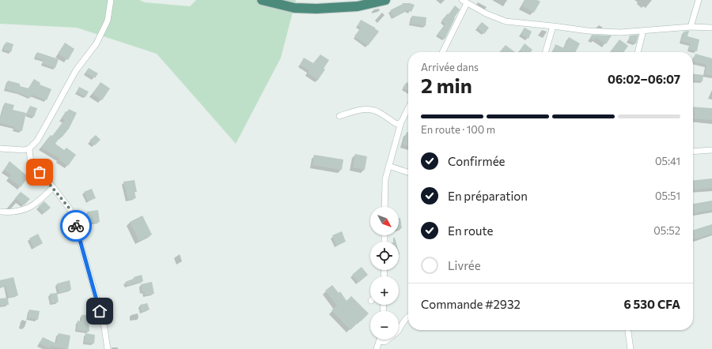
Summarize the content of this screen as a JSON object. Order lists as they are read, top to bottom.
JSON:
{
  "north": "bottom right",
  "page": {
    "heading": ["2 min", "Arrivée dans", "06:02–06:07"],
    "panel": ["Commande #2932", "6 530 CFA"],
    "bar": "En route · 100 m",
    "list": [
      ["Confirmée", "05:41"],
      ["En préparation", "05:51"],
      ["En route", "05:52"],
      "Livrée"
    ],
    "map_buttons": ["+", "−"]
  }
}
